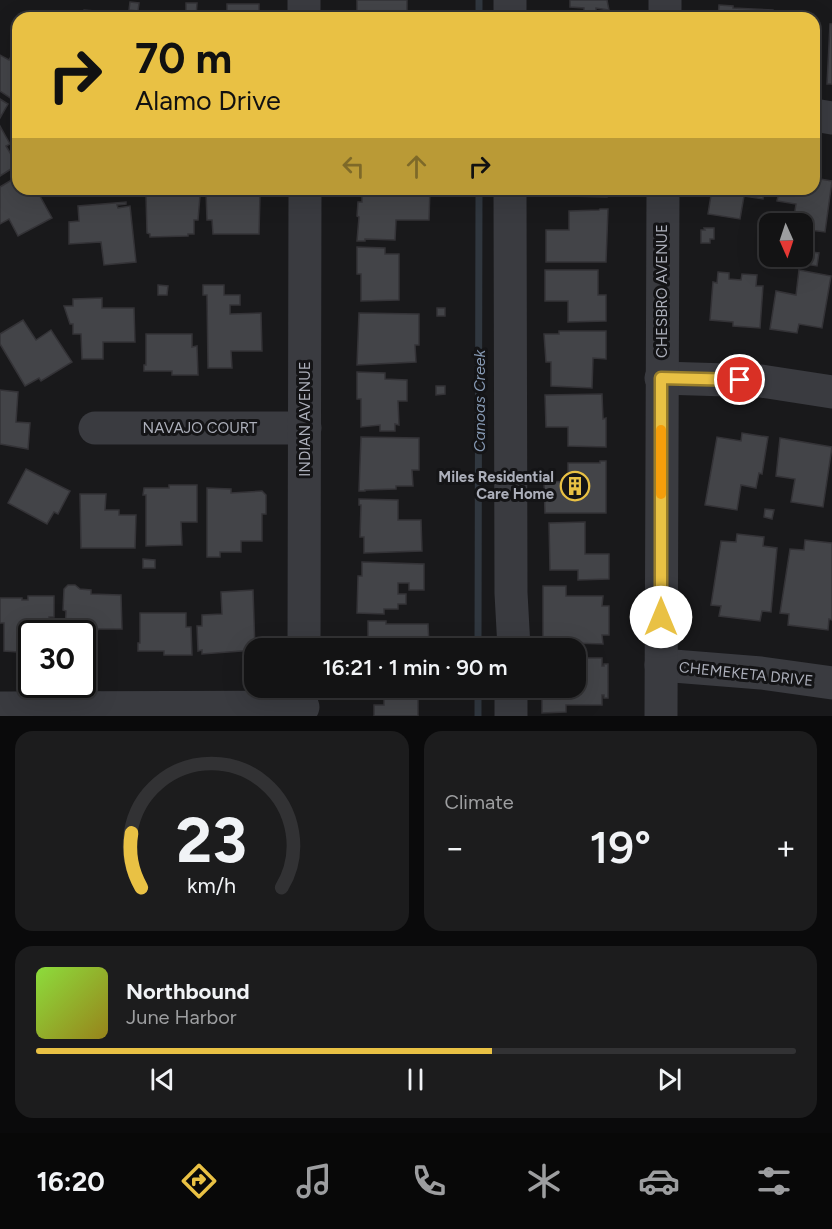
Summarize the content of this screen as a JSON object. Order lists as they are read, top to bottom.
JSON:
{
  "streets": {
    "street": [
      "CHESBRO AVENUE",
      "INDIAN AVENUE",
      "NAVAJO COURT",
      "CHEMEKETA DRIVE"
    ]
  },
  "crossings": [
    ["CHESBRO AVENUE", "CHEMEKETA DRIVE"],
    ["INDIAN AVENUE", "NAVAJO COURT"]
  ],
  "water": ["Canoas Creek"],
  "places": {
    "building": ["Miles Residential Care Home"]
  },
  "north": "bottom",
  "page": {
    "turn": ["70 m", "Alamo Drive"],
    "limit": "30",
    "trip": "16:21 · 1 min · 90 m",
    "tile": "Climate",
    "heat": ["−", "19°", "+"],
    "song": ["Northbound", "June Harbor"],
    "tabs": "16:20",
    "gauge": ["23", "km/h"]
  }
}
